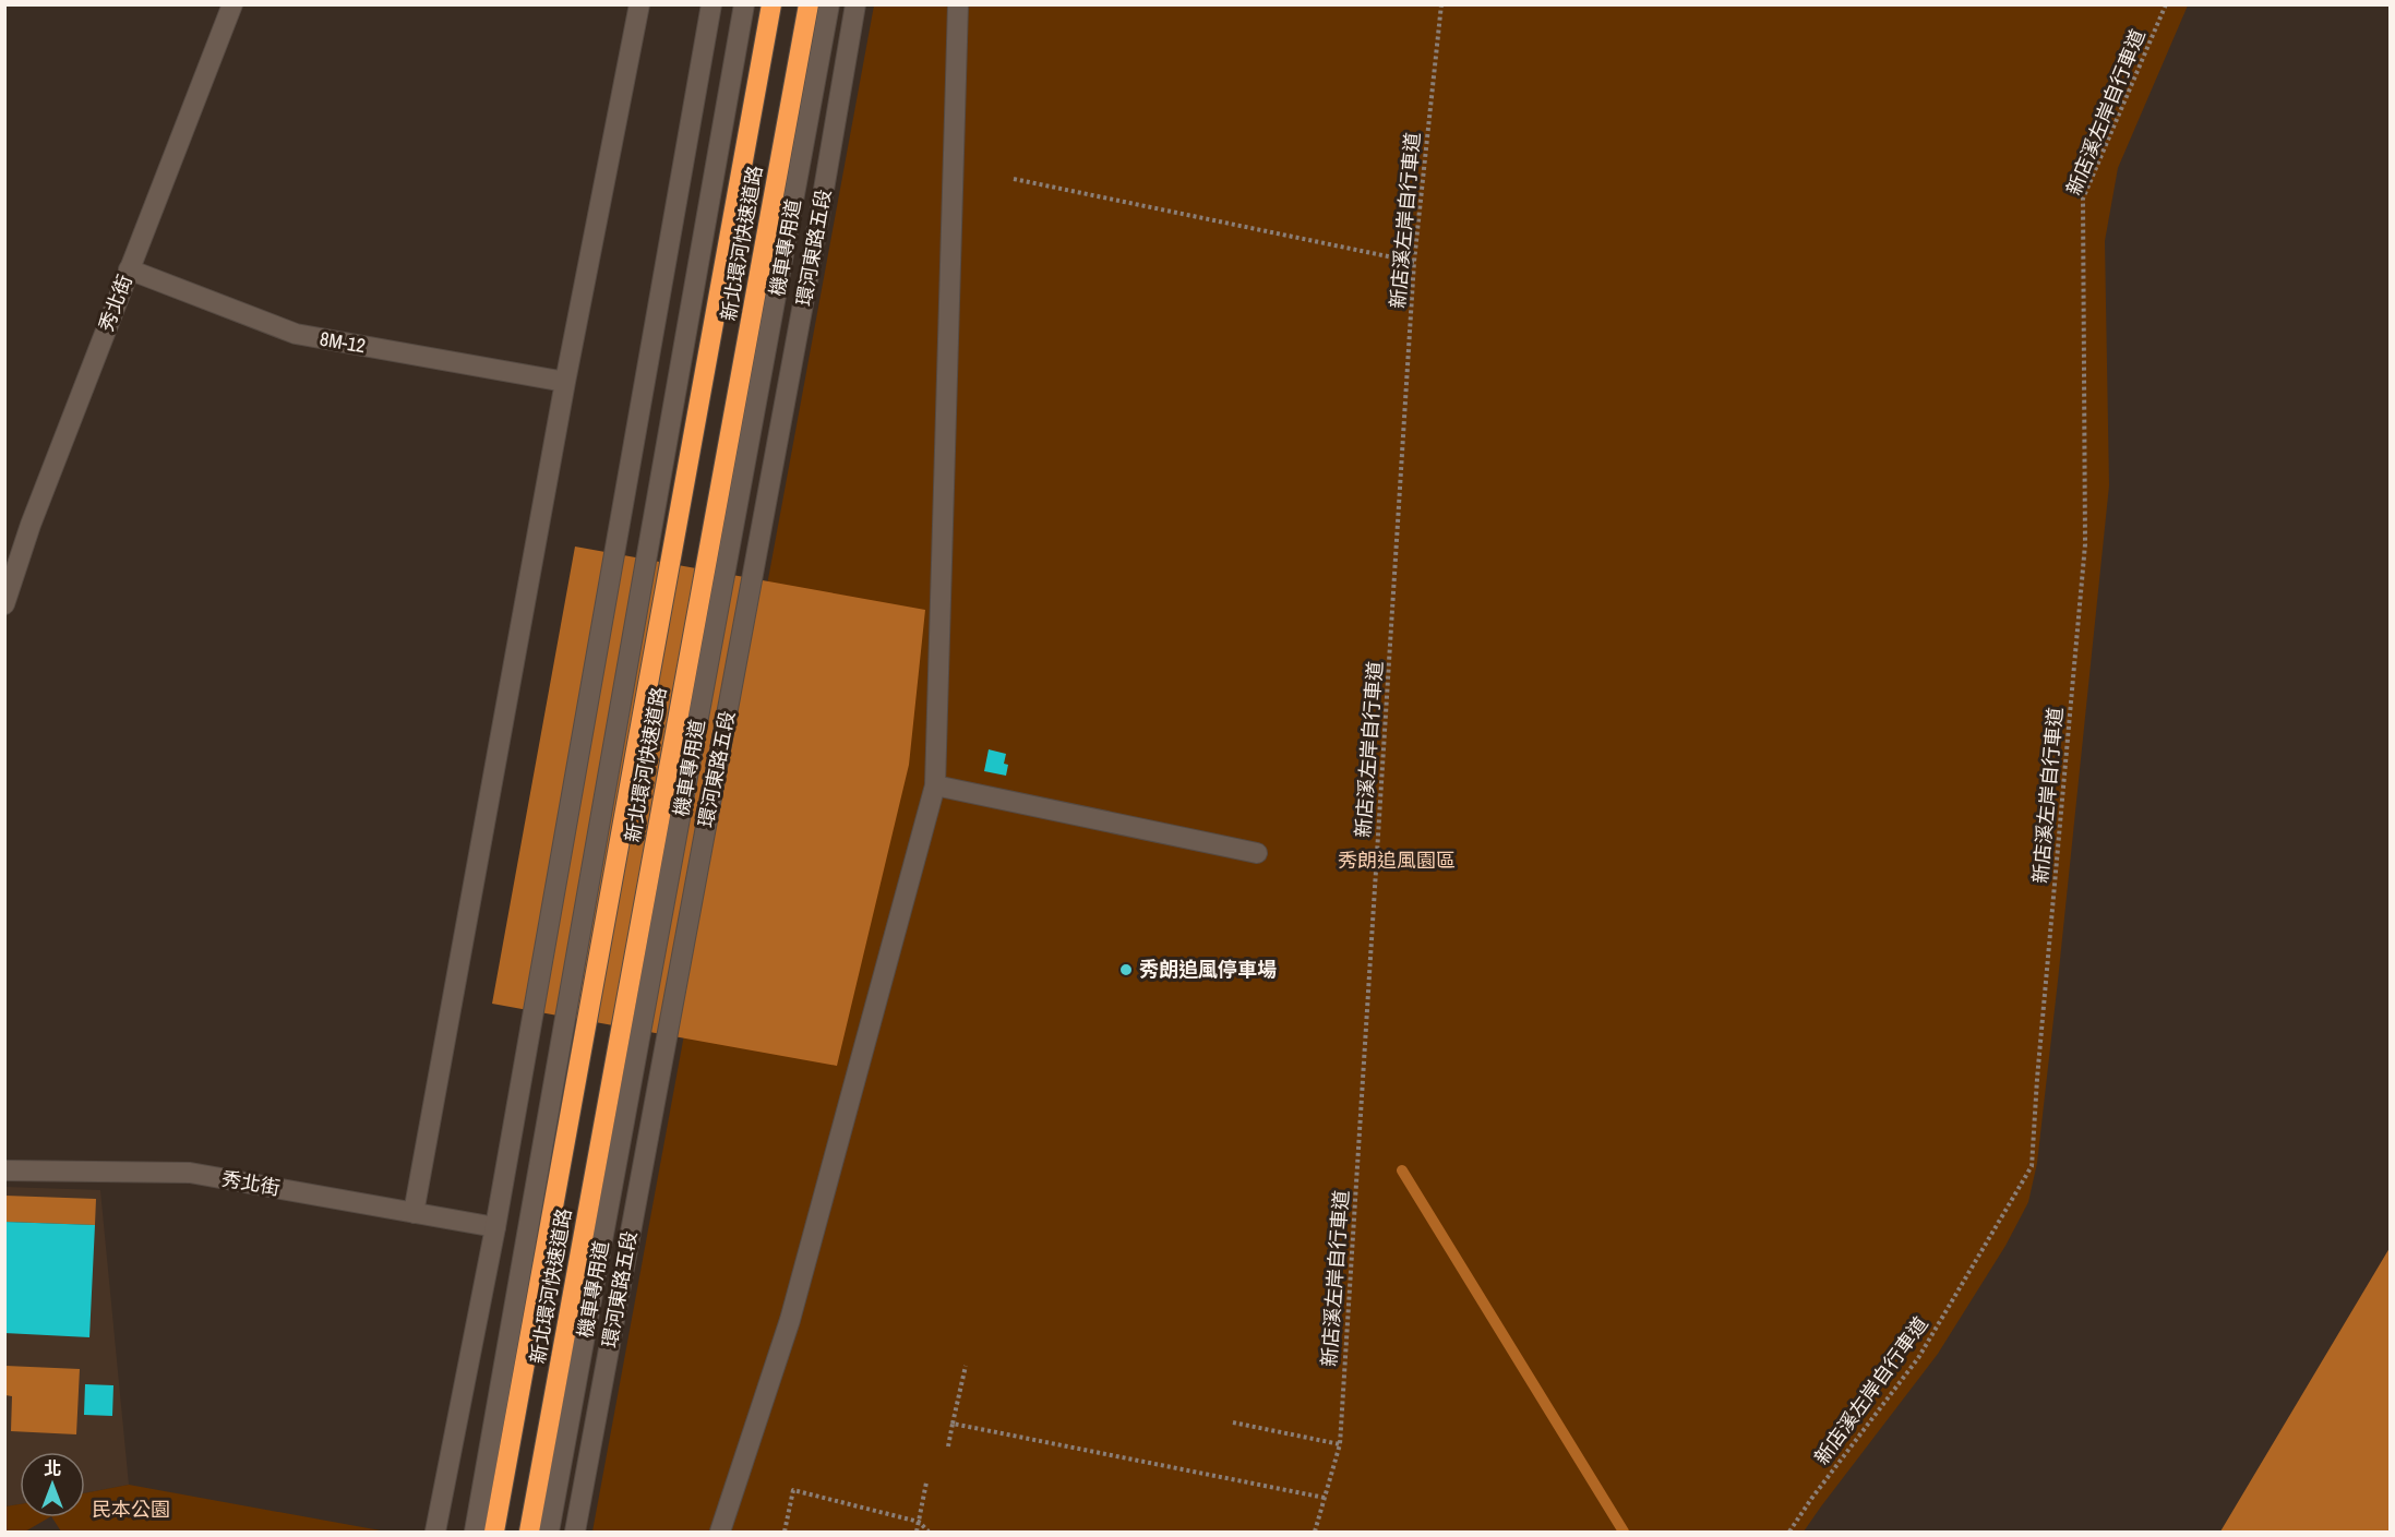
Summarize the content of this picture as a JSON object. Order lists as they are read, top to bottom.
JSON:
{
  "streets": {
    "highway": ["新北環河快速道路"],
    "street": [
      "機車專用道",
      "環河東路五段",
      "秀北街",
      "8M-12"
    ],
    "path": ["新店溪左岸自行車道"]
  },
  "crossings": [
    ["秀北街", "8M-12"]
  ],
  "parks": ["秀朗追風園區", "民本公園"],
  "places": ["秀朗追風停車場"],
  "north": "top"
}
